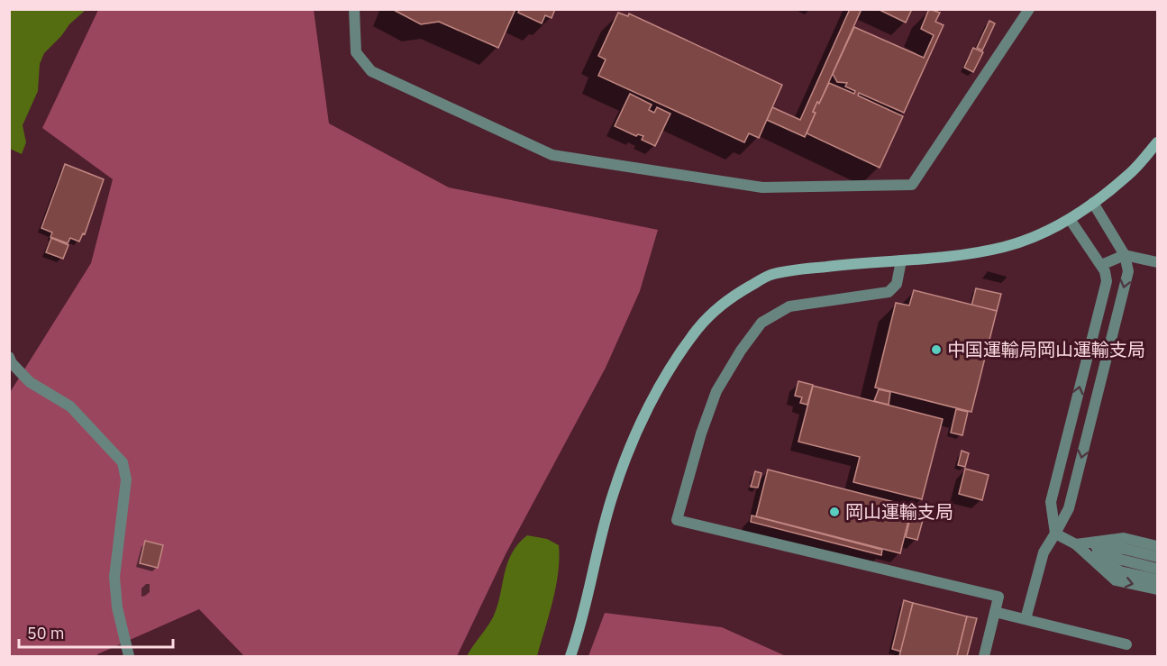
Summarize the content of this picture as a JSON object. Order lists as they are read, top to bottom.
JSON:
{
  "places": ["中国運輸局岡山運輸支局", "岡山運輸支局"],
  "scale_bar": "50 m"
}
